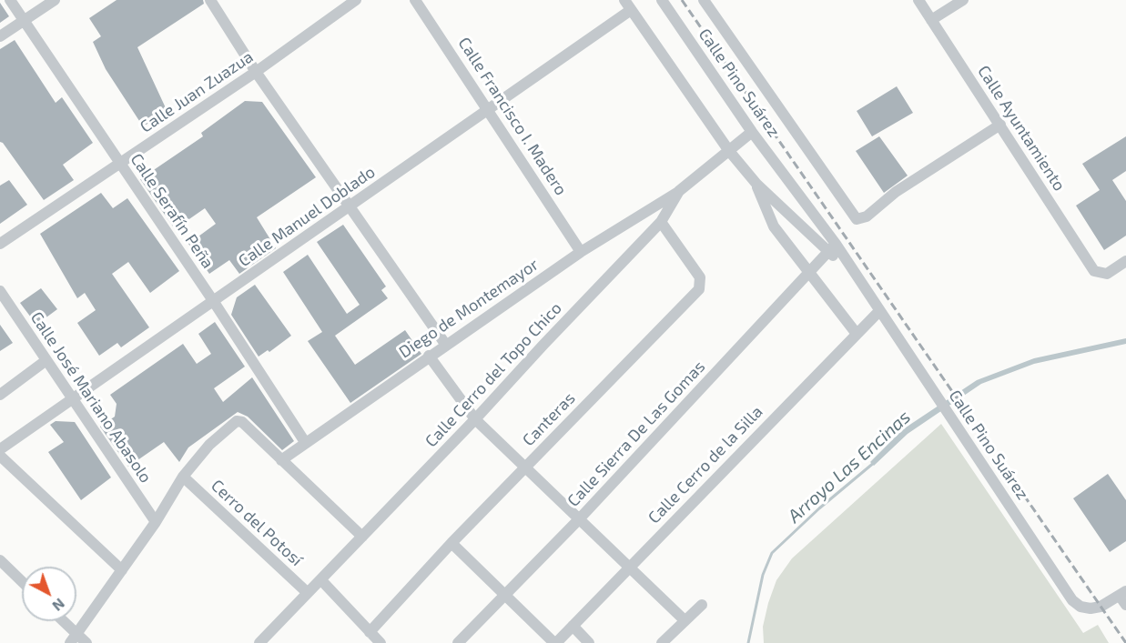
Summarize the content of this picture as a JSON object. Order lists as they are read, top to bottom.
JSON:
{
  "streets": {
    "street": [
      "Calle Pino Suárez",
      "Calle Juan Zuazua",
      "Calle Francisco I. Madero",
      "Calle Ayuntamiento",
      "Calle Serafín Peña",
      "Calle Manuel Doblado",
      "Diego de Montemayor",
      "Calle Cerro del Topo Chico",
      "Calle José Mariano Abasolo",
      "Canteras",
      "Calle Sierra De Las Gomas",
      "Calle Cerro de la Silla",
      "Cerro del Potosí"
    ]
  },
  "crossings": [
    ["Calle Pino Suárez", "Calle Manuel Doblado"],
    ["Calle Pino Suárez", "Calle Cerro del Topo Chico"],
    ["Calle Pino Suárez", "Calle Sierra De Las Gomas"],
    ["Calle Pino Suárez", "Calle Cerro de la Silla"],
    ["Calle Juan Zuazua", "Calle Serafín Peña"],
    ["Calle Francisco I. Madero", "Calle Manuel Doblado"],
    ["Calle Francisco I. Madero", "Diego de Montemayor"],
    ["Calle Serafín Peña", "Calle Manuel Doblado"],
    ["Calle Serafín Peña", "Diego de Montemayor"],
    ["Calle Manuel Doblado", "Calle José Mariano Abasolo"],
    ["Diego de Montemayor", "Calle Cerro del Topo Chico"],
    ["Calle Cerro del Topo Chico", "Canteras"],
    ["Calle Cerro del Topo Chico", "Cerro del Potosí"]
  ],
  "water": ["Arroyo Las Encinas"],
  "north": "bottom right"
}
